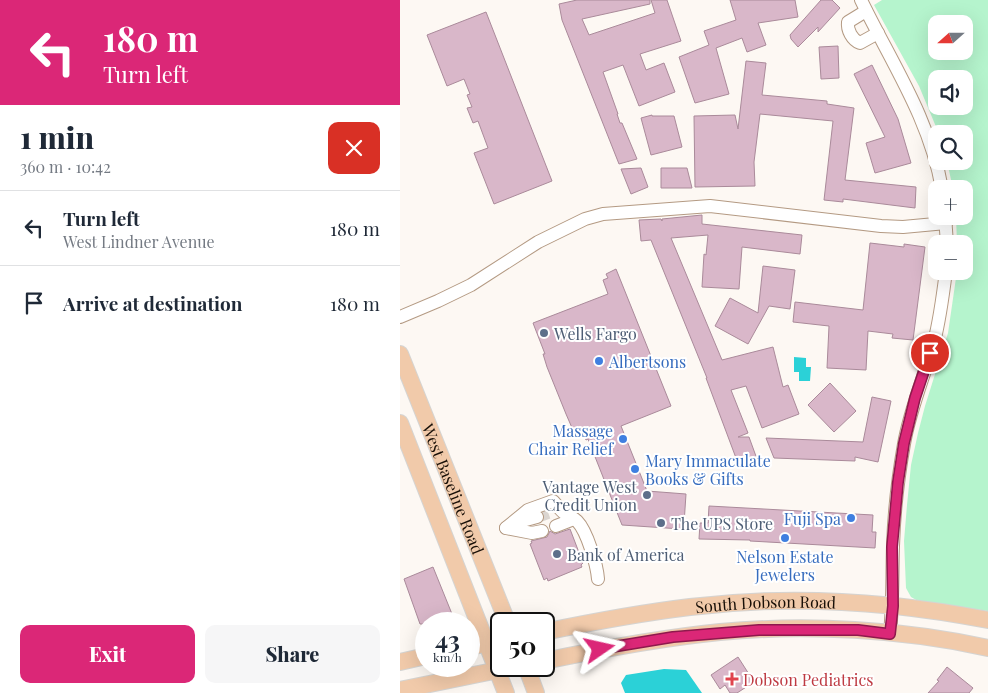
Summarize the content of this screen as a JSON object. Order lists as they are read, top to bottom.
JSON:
{
  "streets": {
    "main road": ["West Baseline Road", "South Dobson Road"]
  },
  "places": {
    "other": [
      "Wells Fargo",
      "Albertsons",
      "Massage Chair Relief",
      "Mary Immaculate Books & Gifts",
      "Vantage West Credit Union",
      "Fuji Spa",
      "The UPS Store",
      "Nelson Estate Jewelers",
      "Bank of America"
    ],
    "health": ["Dobson Pediatrics"]
  },
  "north": "left",
  "page": {
    "turn": ["180 m", "Turn left"],
    "map_buttons": ["+", "−"],
    "heading": ["1 min", "360 m · 10:42"],
    "list": [
      {
        "name": "Turn left",
        "note": "West Lindner Avenue",
        "value": "180 m"
      },
      {
        "name": "Arrive at destination",
        "value": "180 m"
      }
    ],
    "speed": "43 km/h",
    "limit": "50",
    "buttons": ["Exit", "Share"]
  }
}
